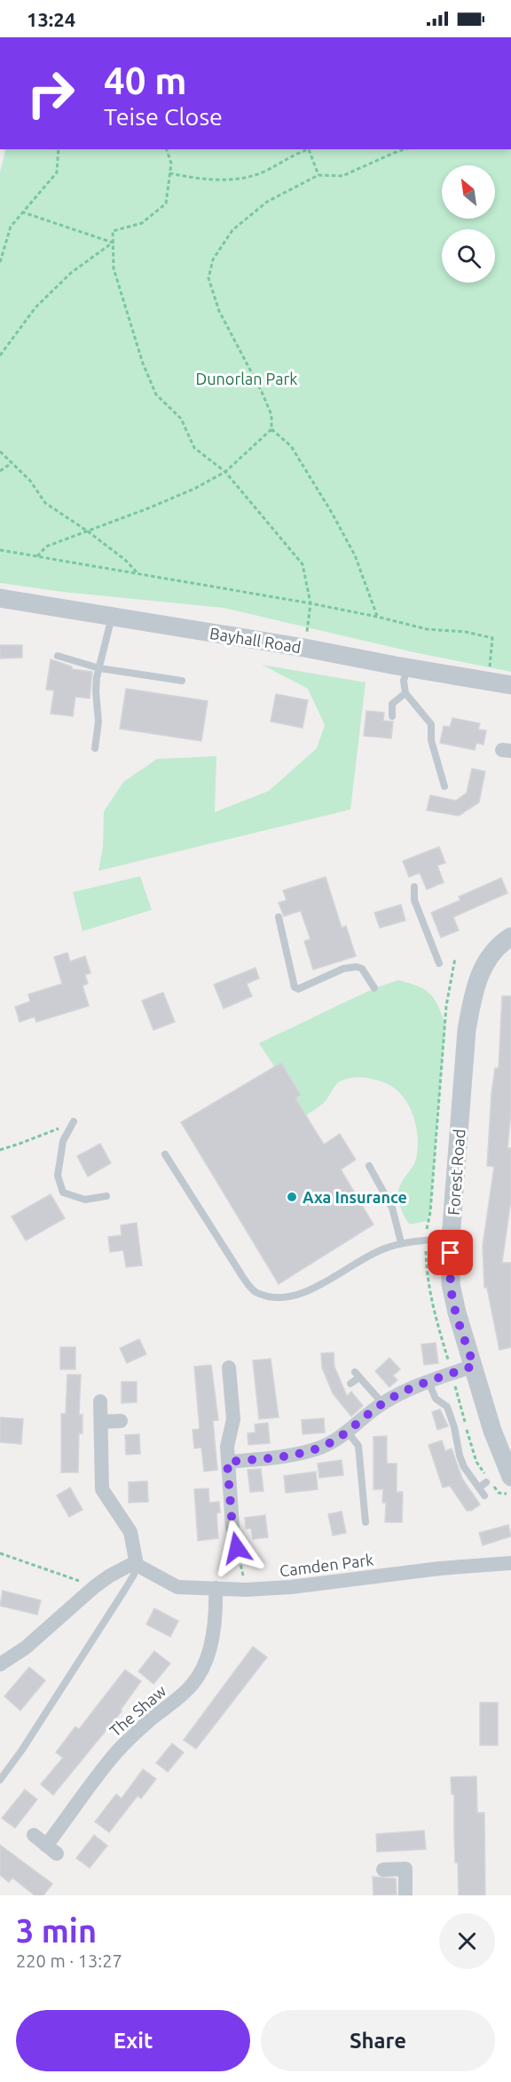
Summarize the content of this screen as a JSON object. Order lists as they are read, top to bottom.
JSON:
{
  "streets": {
    "street": [
      "Bayhall Road",
      "Forest Road",
      "Camden Park",
      "The Shaw"
    ]
  },
  "crossings": [
    ["Camden Park", "The Shaw"]
  ],
  "parks": ["Dunorlan Park"],
  "places": ["Axa Insurance"],
  "north": "top left",
  "page": {
    "status": "13:24",
    "turn": ["40 m", "Teise Close"],
    "heading": ["3 min", "220 m · 13:27"],
    "buttons": ["Exit", "Share"]
  }
}
